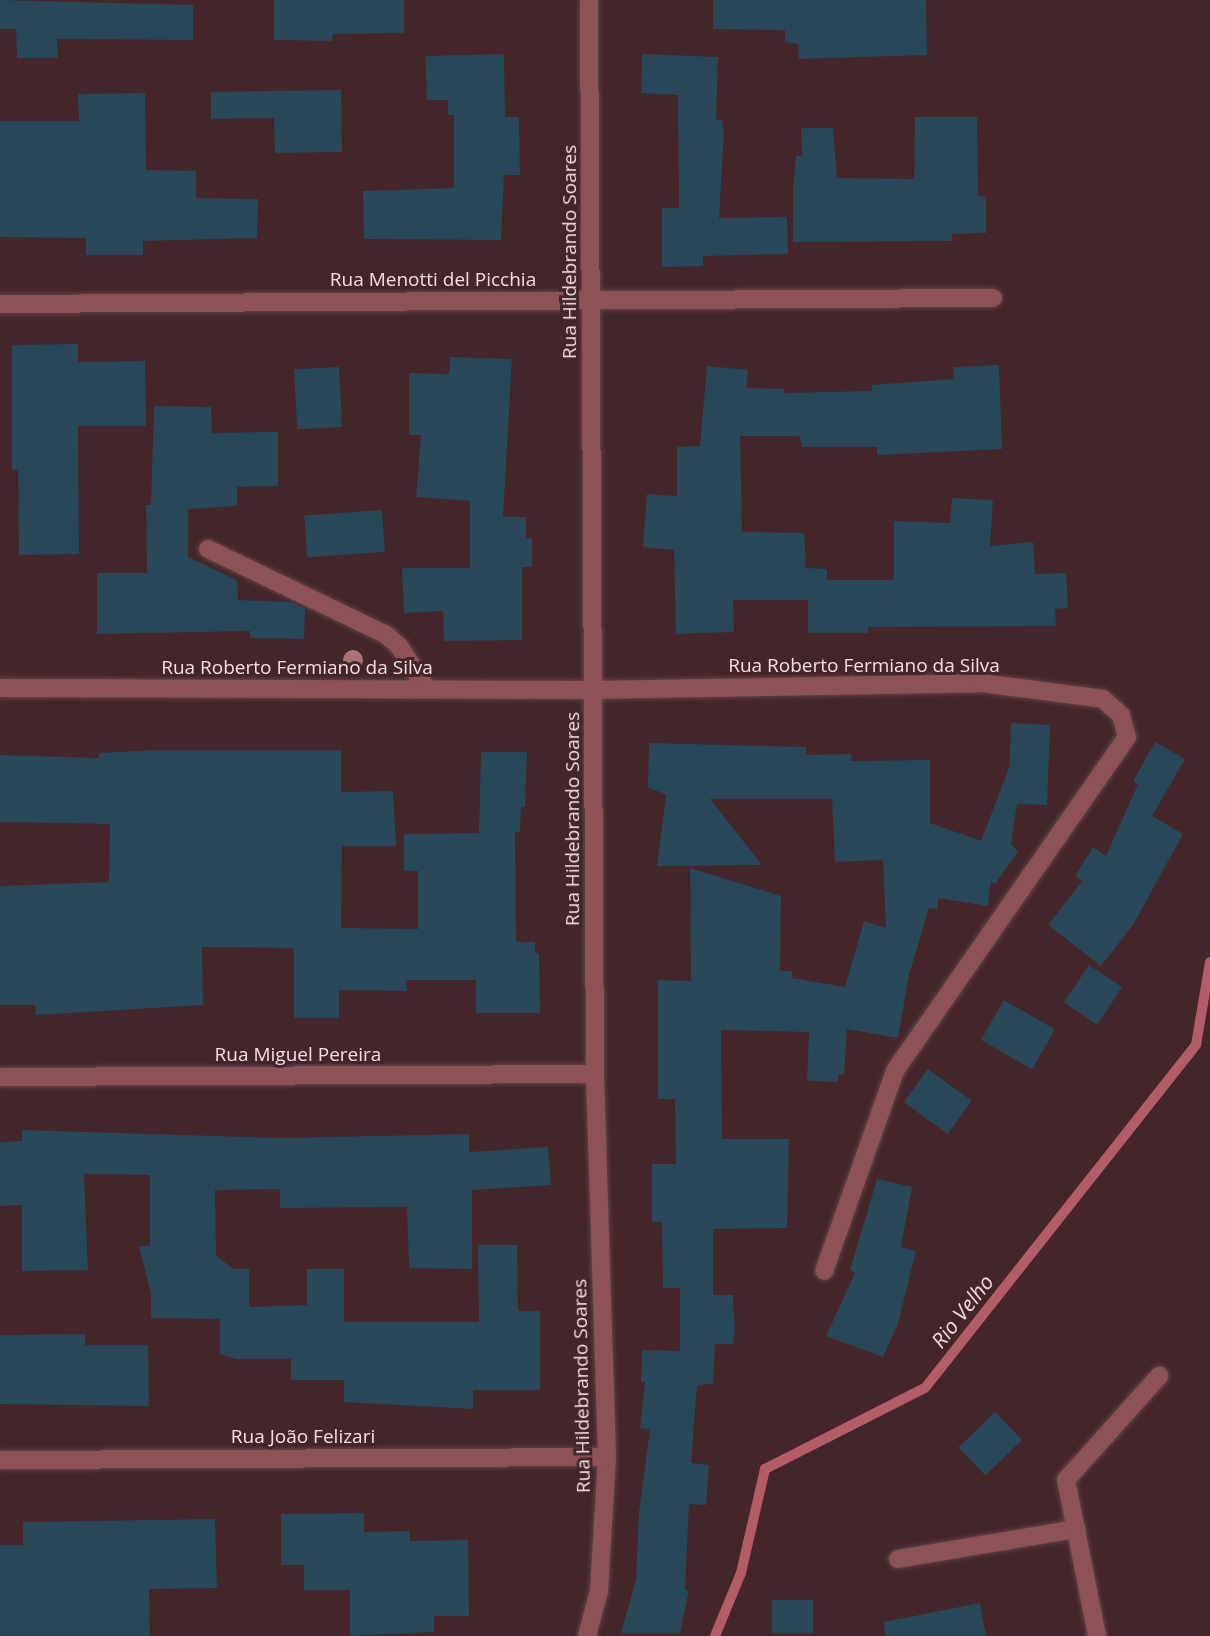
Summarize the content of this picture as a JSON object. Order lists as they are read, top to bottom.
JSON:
{
  "streets": {
    "street": [
      "Rua Hildebrando Soares",
      "Rua Menotti del Picchia",
      "Rua Roberto Fermiano da Silva",
      "Rua Miguel Pereira",
      "Rua João Felizari"
    ]
  },
  "crossings": [
    ["Rua Hildebrando Soares", "Rua Menotti del Picchia"],
    ["Rua Hildebrando Soares", "Rua Roberto Fermiano da Silva"],
    ["Rua Hildebrando Soares", "Rua Miguel Pereira"],
    ["Rua Hildebrando Soares", "Rua João Felizari"]
  ],
  "water": ["Rio Velho"]
}
